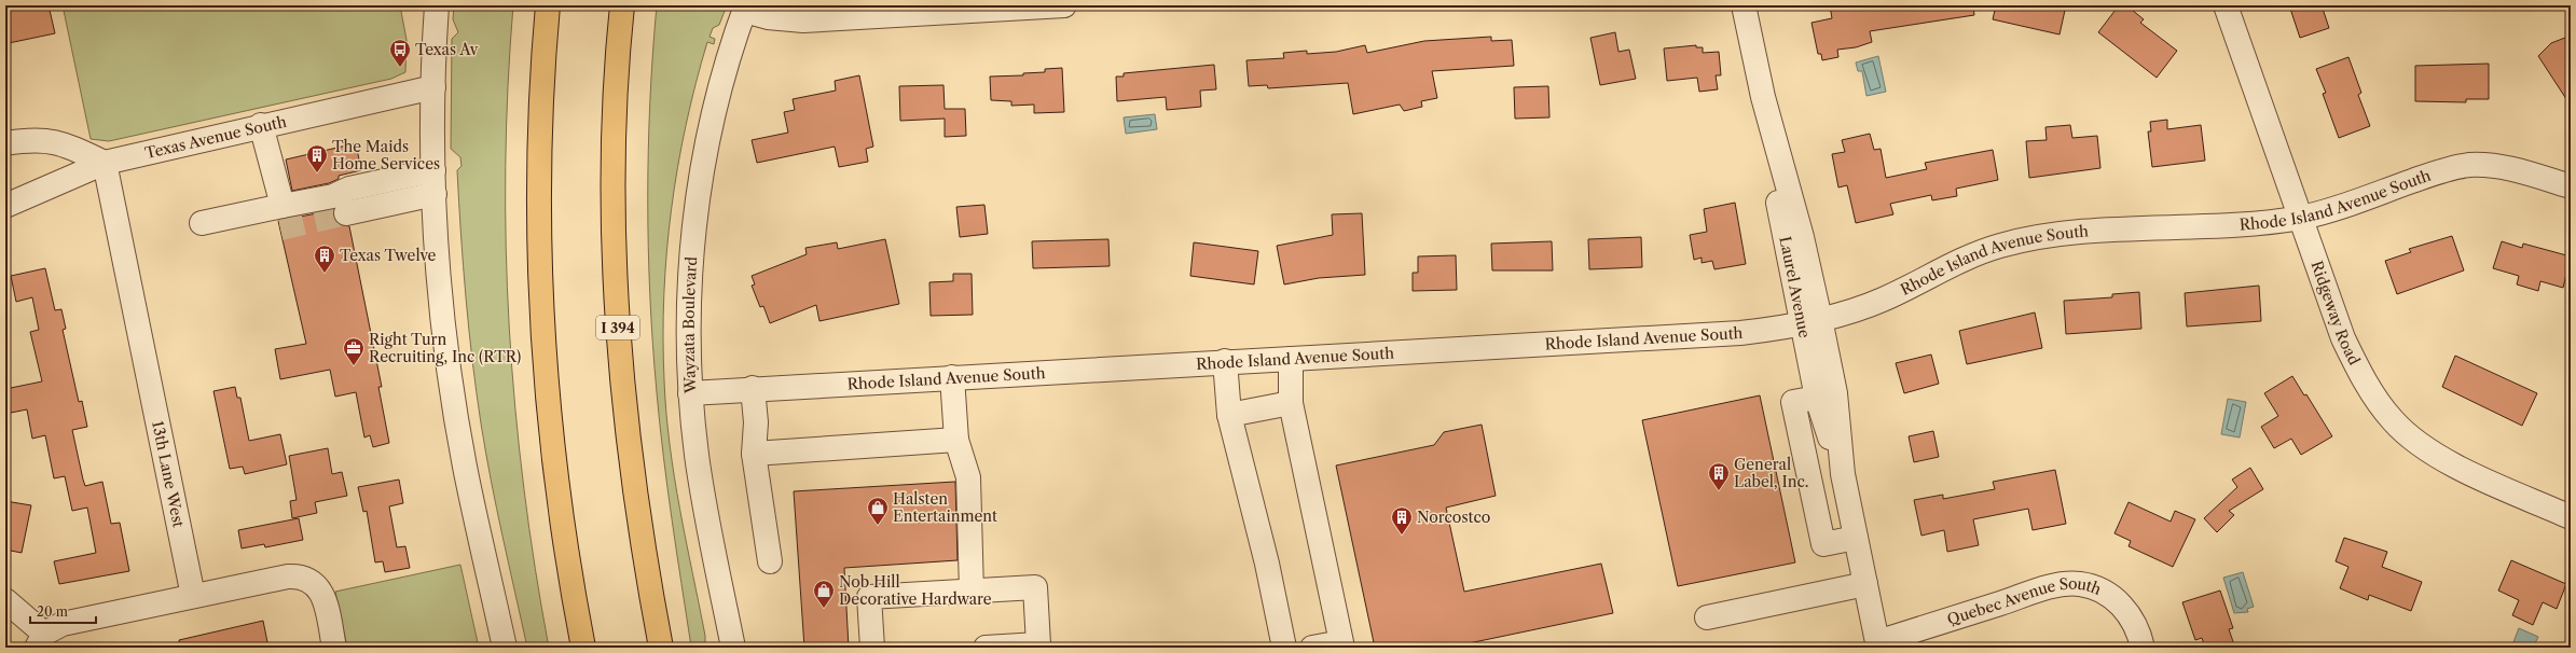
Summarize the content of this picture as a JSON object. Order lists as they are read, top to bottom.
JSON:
{
  "streets": {
    "highway": ["I 394"],
    "street": [
      "Texas Avenue South",
      "Rhode Island Avenue South",
      "Laurel Avenue",
      "Ridgeway Road",
      "Wayzata Boulevard",
      "13th Lane West",
      "Quebec Avenue South"
    ]
  },
  "crossings": [
    ["Texas Avenue South", "13th Lane West"],
    ["Rhode Island Avenue South", "Laurel Avenue"],
    ["Rhode Island Avenue South", "Ridgeway Road"],
    ["Rhode Island Avenue South", "Wayzata Boulevard"],
    ["Laurel Avenue", "Quebec Avenue South"]
  ],
  "places": {
    "bus stop": ["Texas Av"],
    "building": [
      "The Maids Home Services",
      "Texas Twelve",
      "General Label, Inc.",
      "Norcostco"
    ],
    "office": ["Right Turn Recruiting, Inc (RTR)"],
    "shop": ["Halsten Entertainment", "Nob Hill Decorative Hardware"]
  },
  "scale_bar": "20 m"
}
